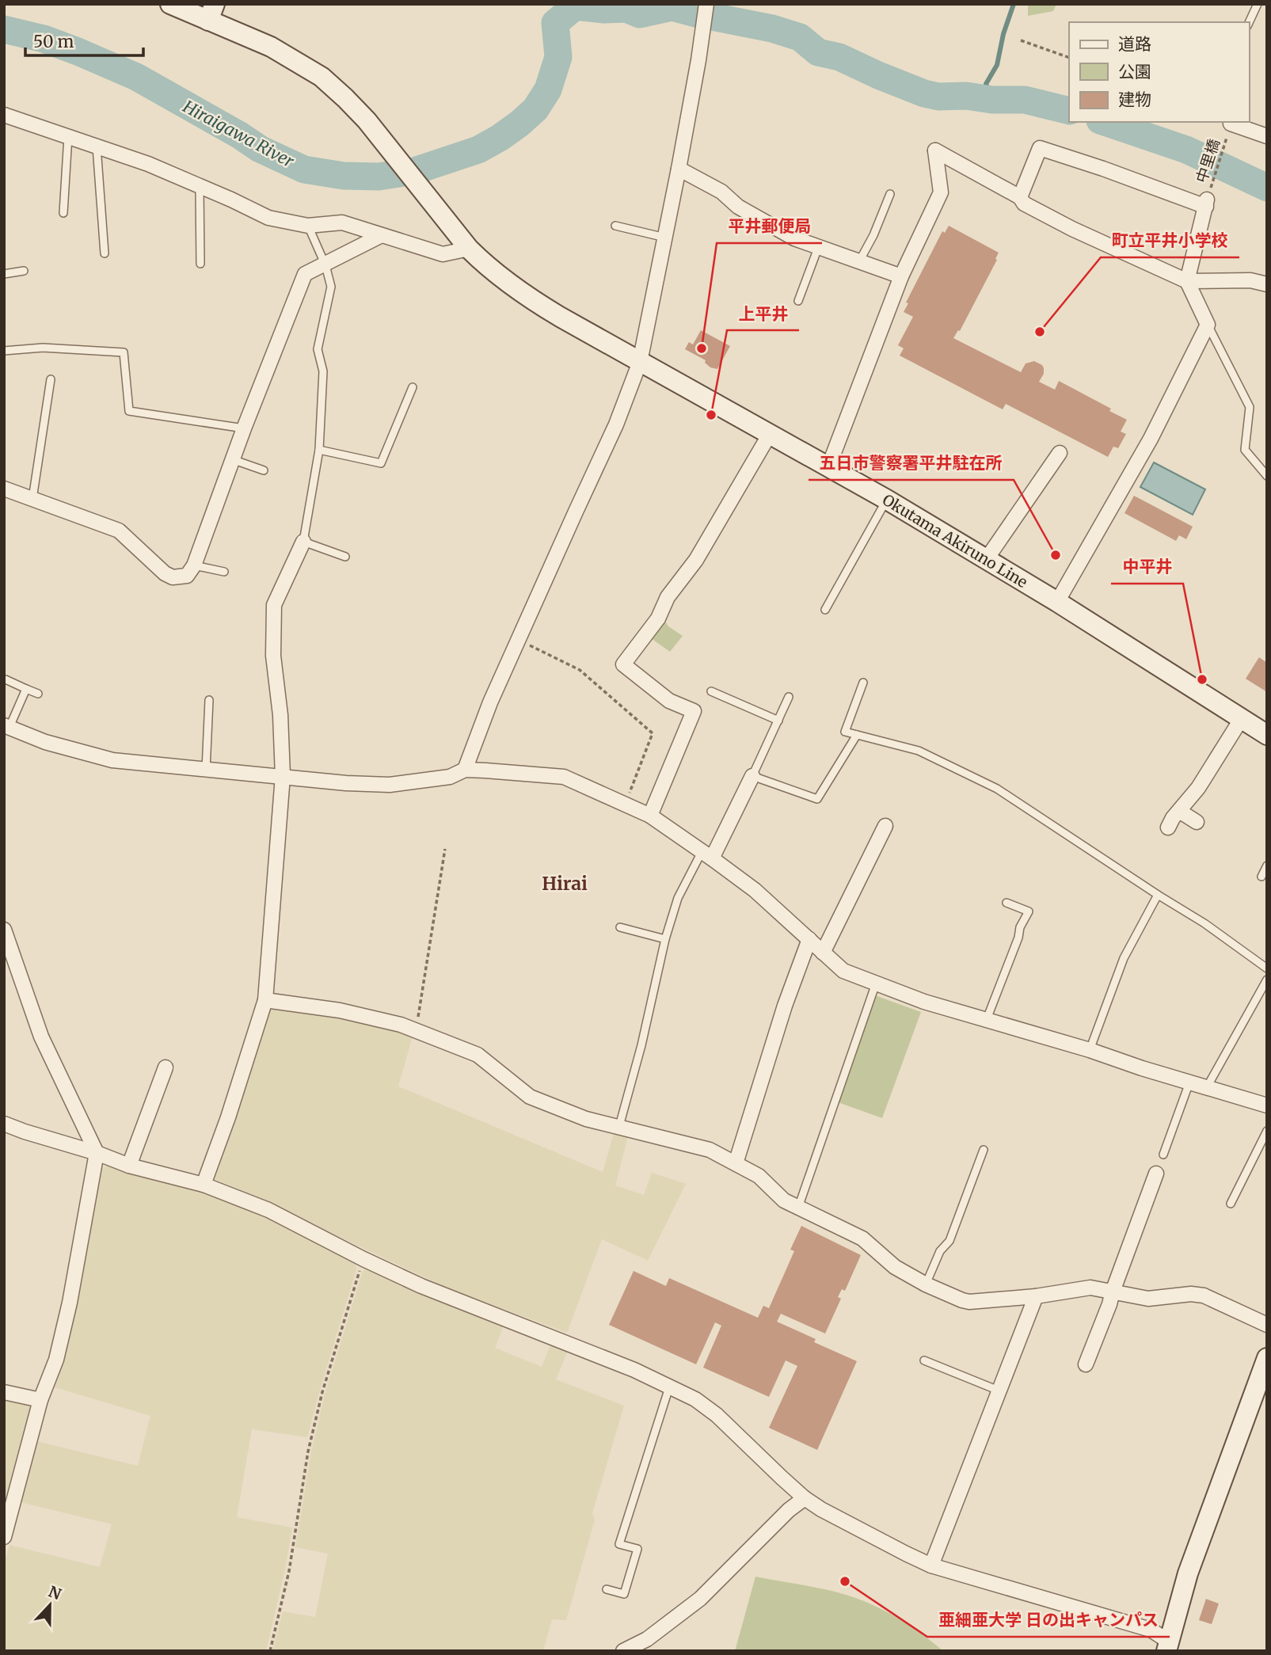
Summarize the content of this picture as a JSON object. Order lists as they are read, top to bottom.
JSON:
{
  "streets": {
    "main road": ["Okutama Akiruno Line"],
    "path": ["中里橋"]
  },
  "districts": ["Hirai"],
  "water": ["Hiraigawa River"],
  "places": [
    "町立平井小学校",
    "平井郵便局",
    "上平井",
    "五日市警察署平井駐在所",
    "中平井",
    "亜細亜大学 日の出キャンパス"
  ],
  "legend": ["道路", "公園", "建物"],
  "scale_bar": "50 m",
  "north": "top"
}
